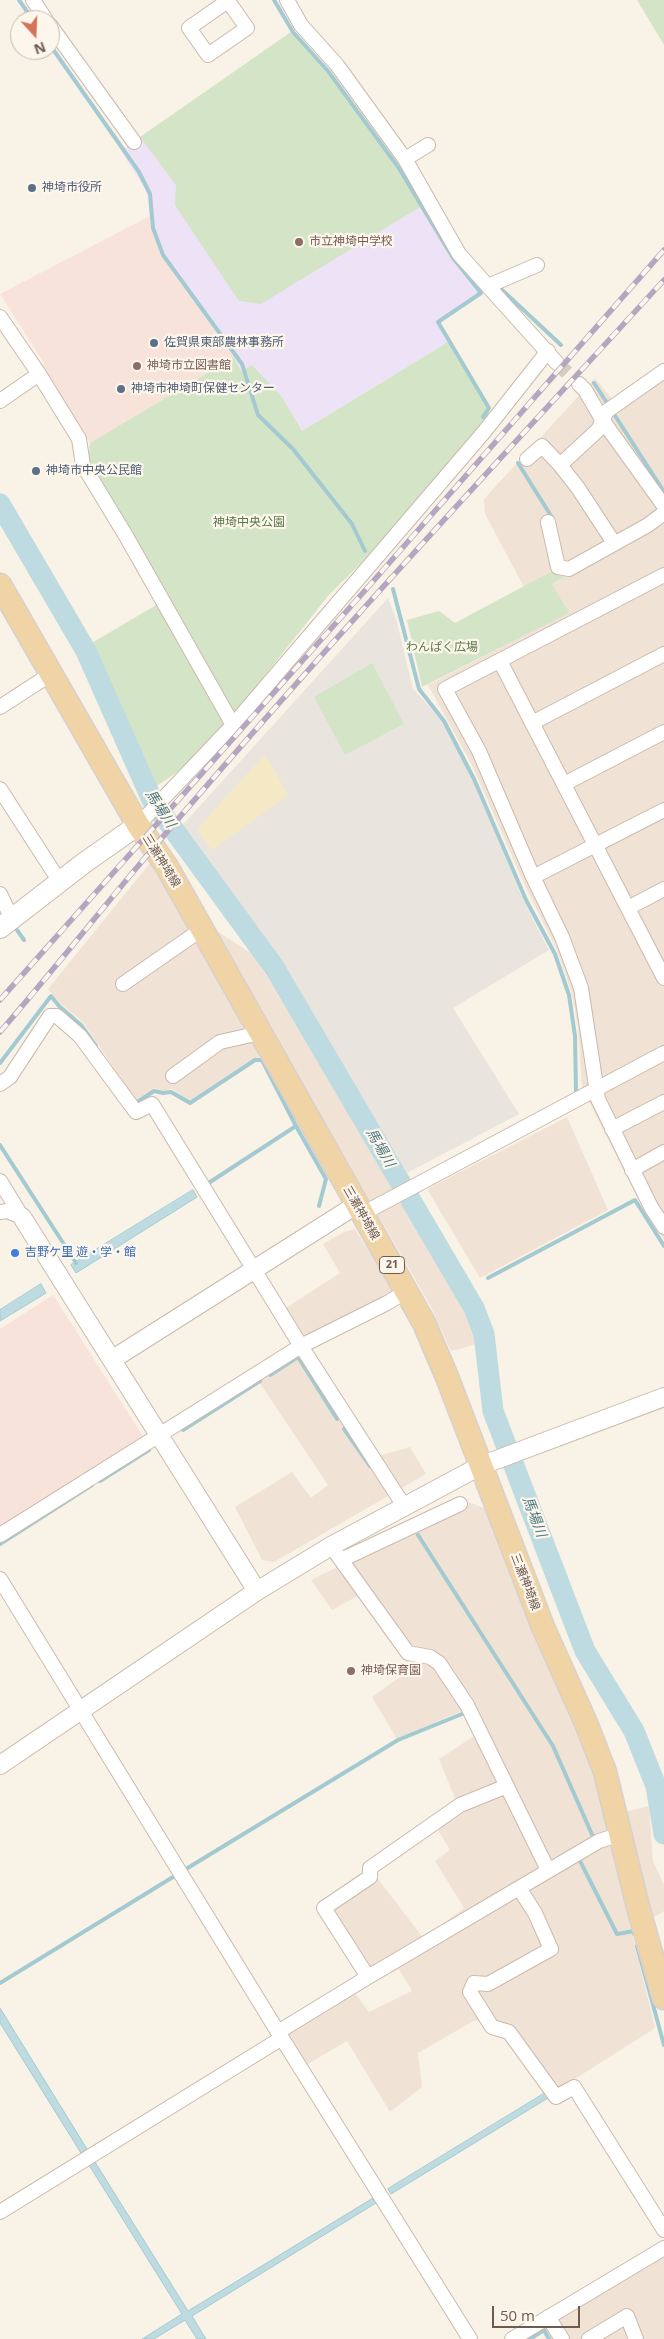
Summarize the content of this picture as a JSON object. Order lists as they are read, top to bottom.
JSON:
{
  "streets": {
    "main road": ["三瀬神埼線", "21"]
  },
  "water": ["馬場川"],
  "parks": ["神埼中央公園", "わんぱく広場"],
  "places": [
    "神埼市役所",
    "市立神埼中学校",
    "佐賀県東部農林事務所",
    "神埼市立図書館",
    "神埼市神埼町保健センター",
    "神埼市中央公民館",
    "吉野ケ里 遊・学・館",
    "神埼保育園"
  ],
  "scale_bar": "50 m",
  "north": "bottom"
}
